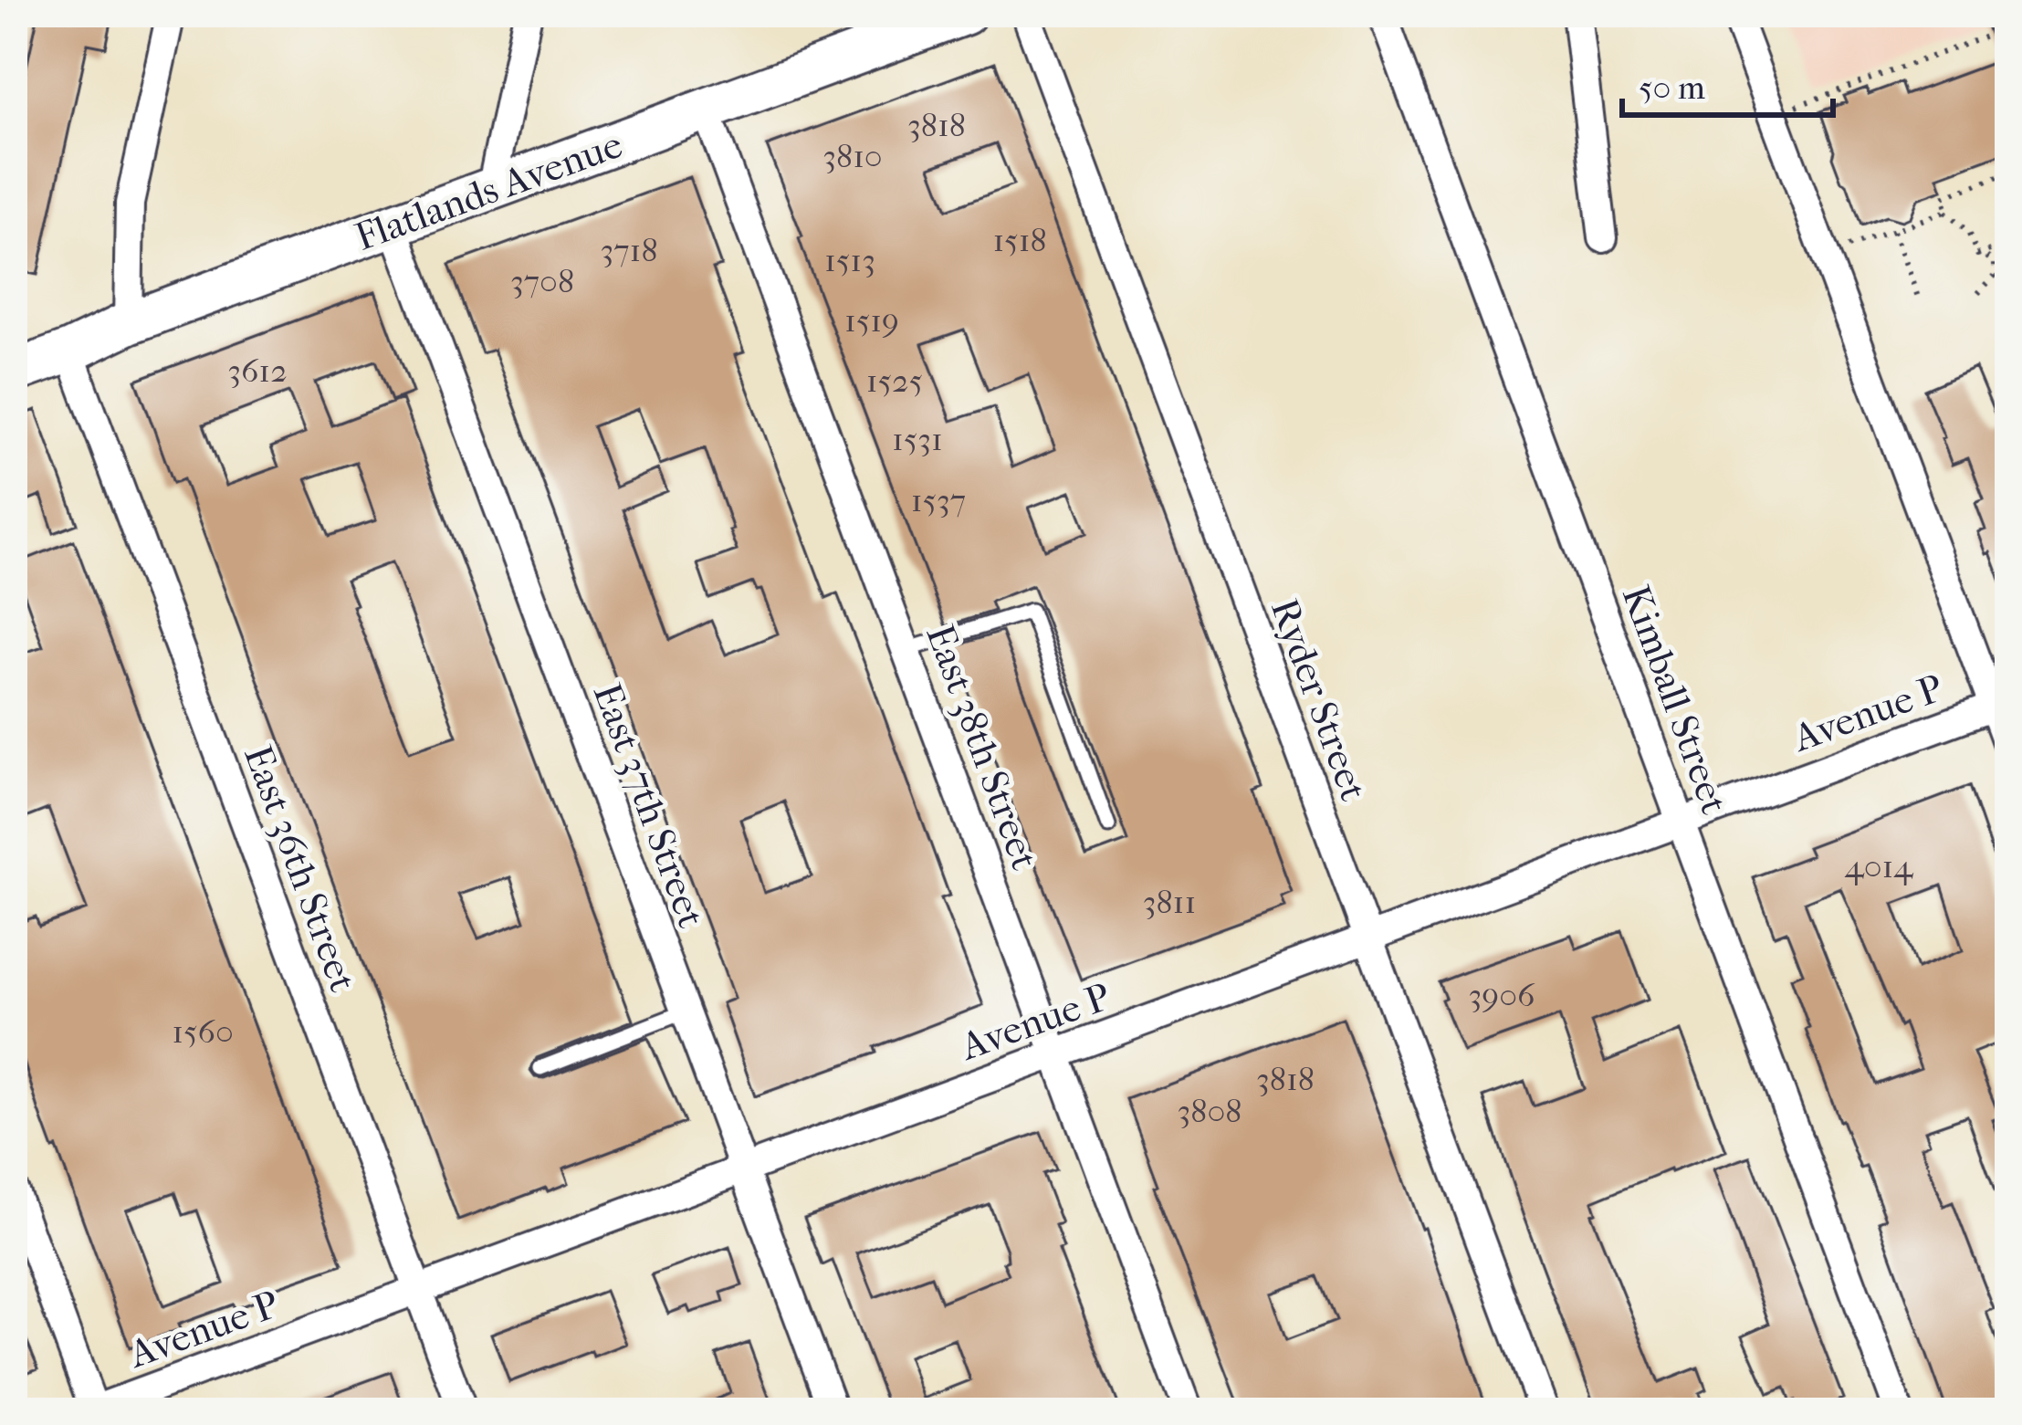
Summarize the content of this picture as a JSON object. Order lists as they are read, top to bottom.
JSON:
{
  "streets": {
    "main road": ["Flatlands Avenue"],
    "street": [
      "Ryder Street",
      "Kimball Street",
      "Avenue P",
      "East 38th Street",
      "East 37th Street",
      "East 36th Street"
    ]
  },
  "crossings": [
    ["Flatlands Avenue", "East 38th Street"],
    ["Flatlands Avenue", "East 37th Street"],
    ["Flatlands Avenue", "East 36th Street"],
    ["Ryder Street", "Avenue P"],
    ["Kimball Street", "Avenue P"],
    ["Avenue P", "East 38th Street"],
    ["Avenue P", "East 37th Street"],
    ["Avenue P", "East 36th Street"]
  ],
  "house_numbers": [
    "3818",
    "3810",
    "1518",
    "3718",
    "1513",
    "3708",
    "1519",
    "3612",
    "1525",
    "1531",
    "1537",
    "4014",
    "3811",
    "3906",
    "1560",
    "3818",
    "3808"
  ],
  "scale_bar": "50 m"
}
